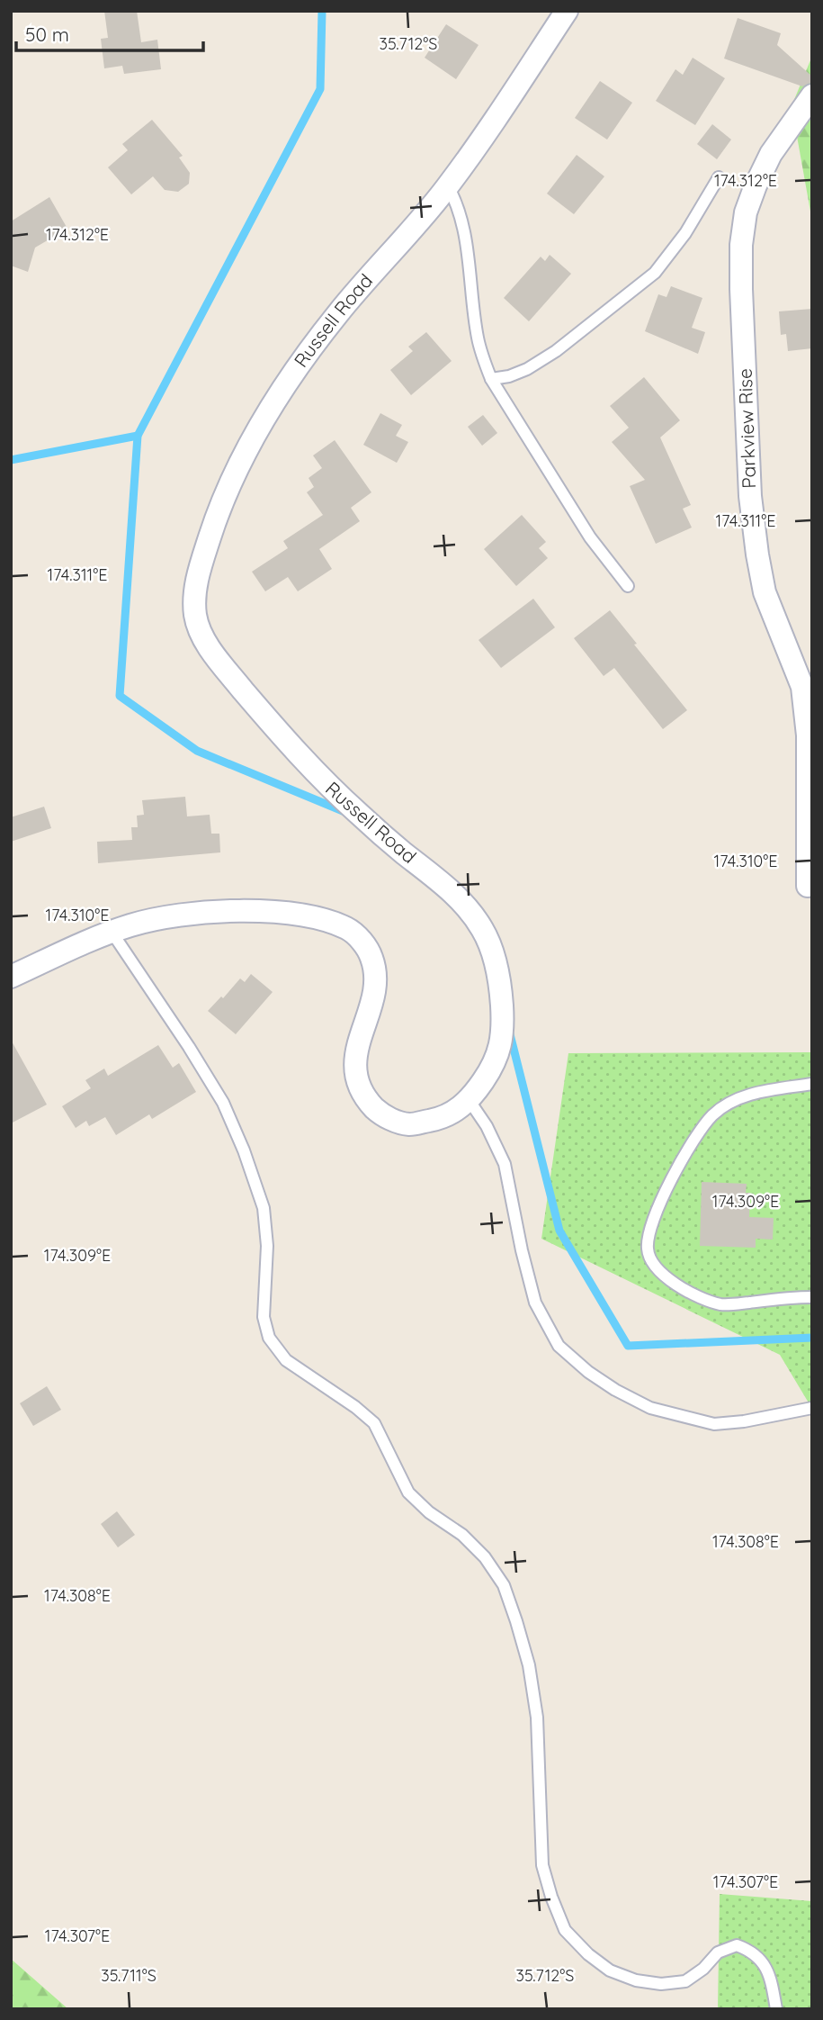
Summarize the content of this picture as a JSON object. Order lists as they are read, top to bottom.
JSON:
{
  "streets": {
    "street": ["Russell Road", "Parkview Rise"]
  },
  "scale_bar": "50 m",
  "coordinates": [
    "35.712°S",
    "174.312°E",
    "174.311°E",
    "174.310°E",
    "174.309°E",
    "174.308°E",
    "174.307°E",
    "35.711°S"
  ]
}
